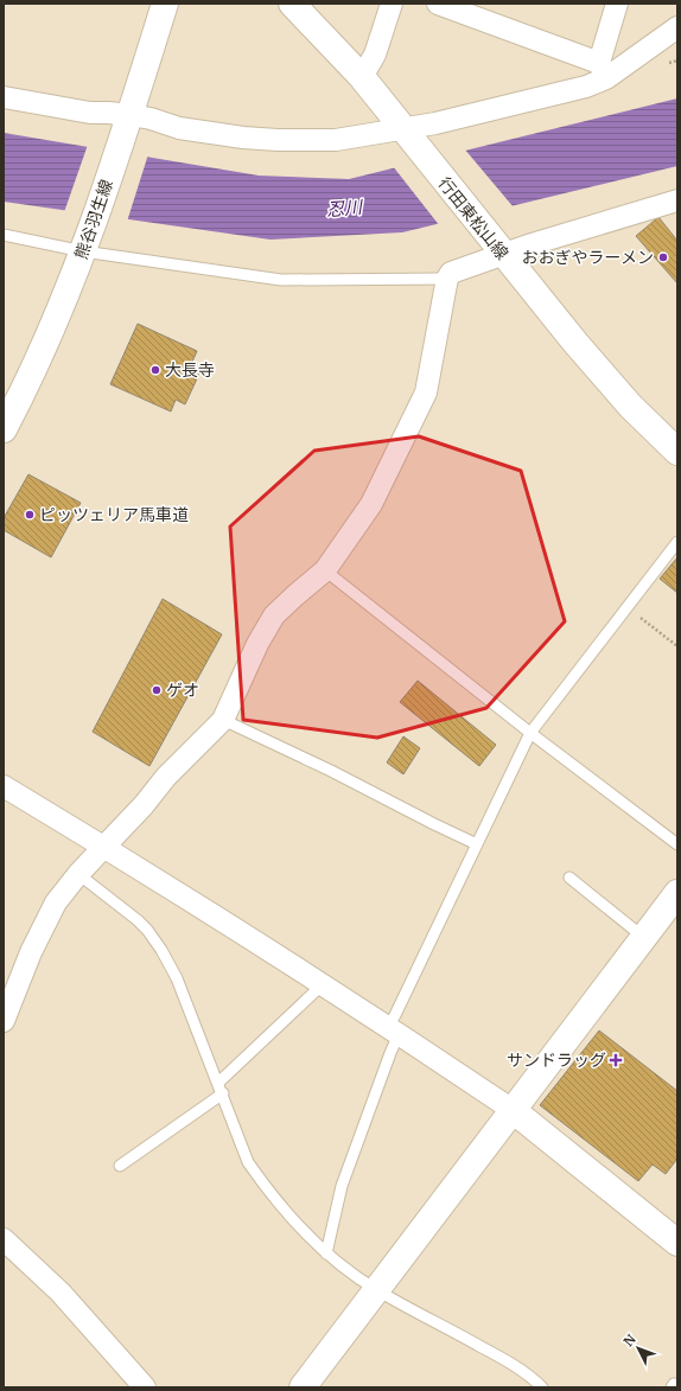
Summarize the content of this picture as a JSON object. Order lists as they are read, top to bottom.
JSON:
{
  "streets": {
    "main road": ["行田東松山線", "熊谷羽生線"]
  },
  "water": ["忍川"],
  "places": {
    "other": [
      "おおぎやラーメン",
      "大長寺",
      "ピッツェリア馬車道",
      "ゲオ"
    ],
    "health": ["サンドラッグ"]
  },
  "north": "top left"
}
